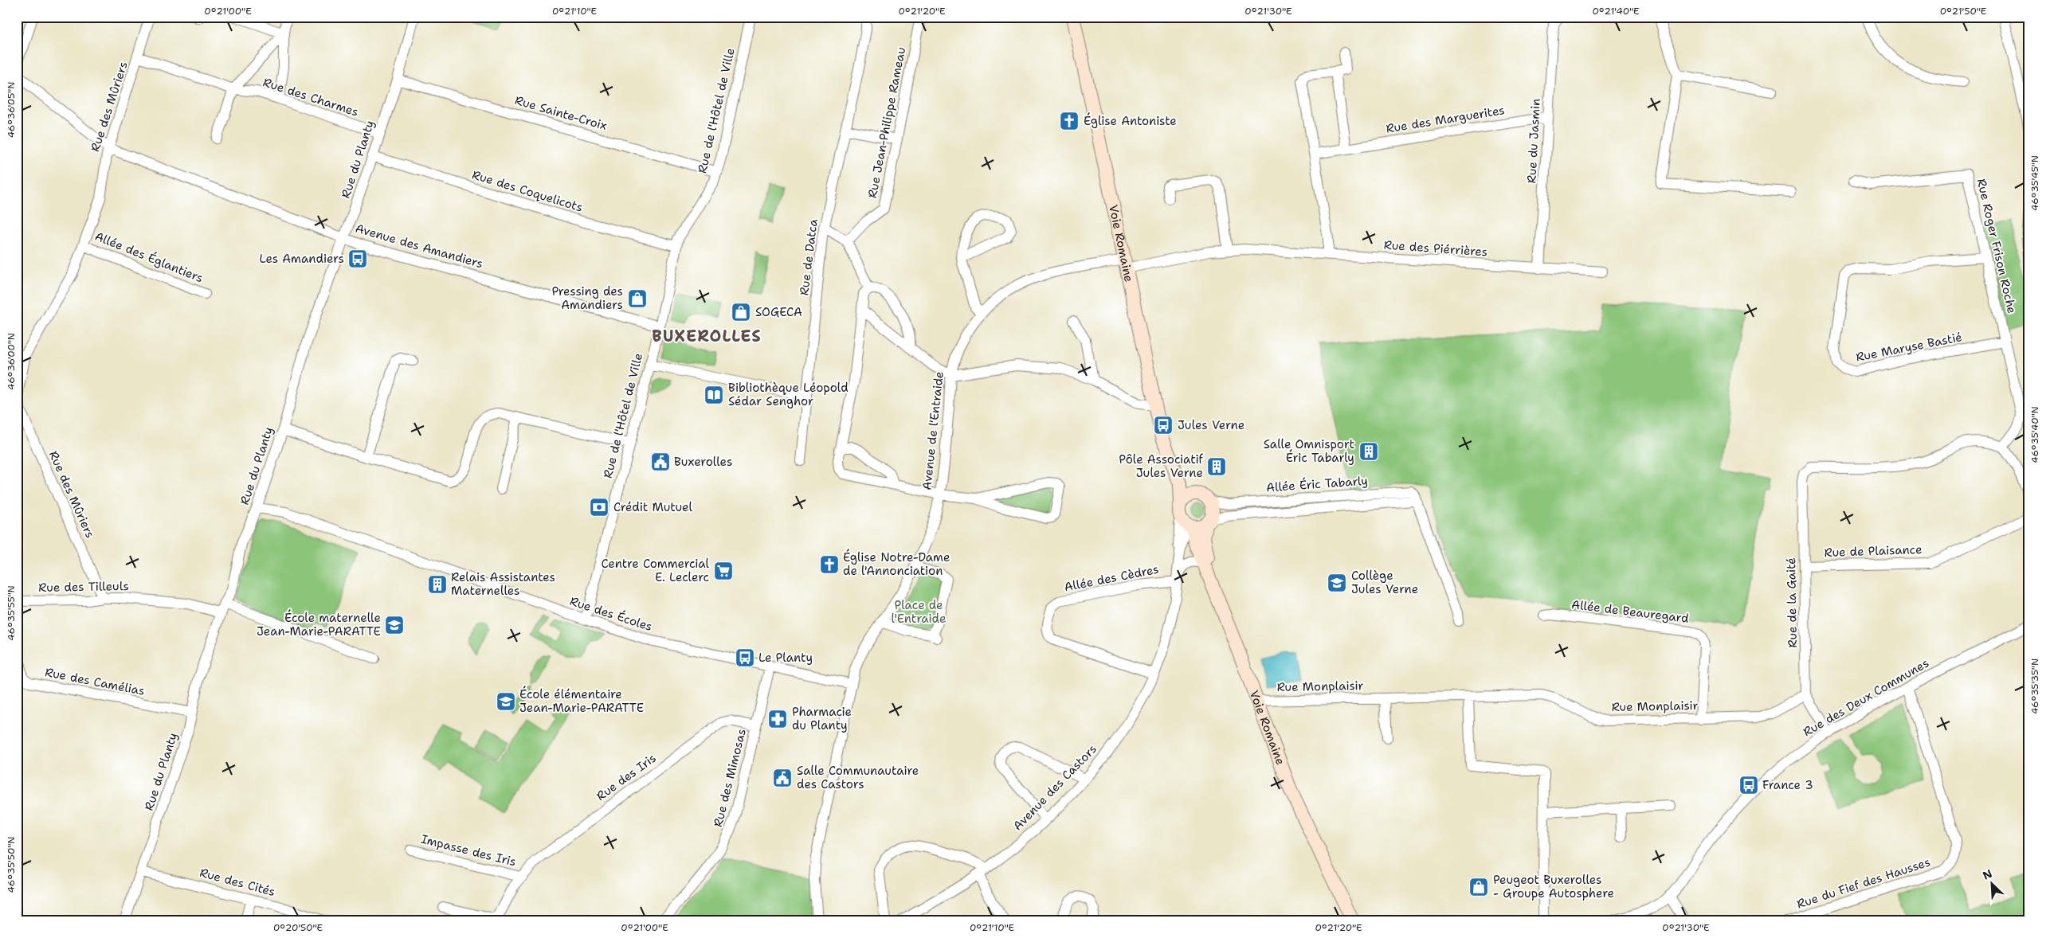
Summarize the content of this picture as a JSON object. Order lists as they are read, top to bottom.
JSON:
{
  "streets": {
    "street": [
      "Rue des Charmes",
      "Rue des Mûriers",
      "Rue de l'Hôtel de Ville",
      "Rue Sainte-Croix",
      "Rue des Marguerites",
      "Rue Jean-Philippe Rameau",
      "Rue du Jasmin",
      "Rue du Planty",
      "Rue des Coquelicots",
      "Voie Romaine",
      "Avenue des Amandiers",
      "Rue Roger Frison Roche",
      "Rue des Piérrières",
      "Allée des Églantiers",
      "Rue de Datca",
      "Rue Maryse Bastié",
      "Avenue de l'Entraide",
      "Allée Éric Tabarly",
      "Rue de Plaisance",
      "Allée des Cèdres",
      "Rue des Tilleuls",
      "Rue de la Gaité",
      "Allée de Beauregard",
      "Rue des Écoles",
      "Rue des Camélias",
      "Rue Monplaisir",
      "Rue des Deux Communes",
      "Rue des Iris",
      "Rue des Mimosas",
      "Avenue des Castors",
      "Impasse des Iris",
      "Rue des Cités",
      "Rue du Fief des Hausses"
    ]
  },
  "crossings": [
    ["Rue des Charmes", "Rue des Mûriers"],
    ["Rue des Charmes", "Rue du Planty"],
    ["Rue des Mûriers", "Avenue des Amandiers"],
    ["Rue des Mûriers", "Allée des Églantiers"],
    ["Rue des Mûriers", "Rue des Tilleuls"],
    ["Rue de l'Hôtel de Ville", "Rue Sainte-Croix"],
    ["Rue de l'Hôtel de Ville", "Rue des Coquelicots"],
    ["Rue de l'Hôtel de Ville", "Avenue des Amandiers"],
    ["Rue de l'Hôtel de Ville", "Rue des Écoles"],
    ["Rue Sainte-Croix", "Rue du Planty"],
    ["Rue des Marguerites", "Rue du Jasmin"],
    ["Rue du Jasmin", "Rue des Piérrières"],
    ["Rue du Planty", "Rue des Coquelicots"],
    ["Rue du Planty", "Avenue des Amandiers"],
    ["Rue du Planty", "Rue des Tilleuls"],
    ["Rue du Planty", "Rue des Écoles"],
    ["Rue du Planty", "Rue des Camélias"],
    ["Rue du Planty", "Rue des Cités"],
    ["Voie Romaine", "Rue des Piérrières"],
    ["Voie Romaine", "Avenue de l'Entraide"],
    ["Voie Romaine", "Allée Éric Tabarly"],
    ["Voie Romaine", "Rue Monplaisir"],
    ["Voie Romaine", "Avenue des Castors"],
    ["Rue Roger Frison Roche", "Rue Maryse Bastié"],
    ["Rue Roger Frison Roche", "Rue de la Gaité"],
    ["Rue des Piérrières", "Avenue de l'Entraide"],
    ["Avenue de l'Entraide", "Rue des Écoles"],
    ["Allée Éric Tabarly", "Avenue des Castors"],
    ["Rue de Plaisance", "Rue de la Gaité"],
    ["Allée des Cèdres", "Avenue des Castors"],
    ["Rue de la Gaité", "Rue Monplaisir"],
    ["Rue de la Gaité", "Rue des Deux Communes"],
    ["Allée de Beauregard", "Rue Monplaisir"],
    ["Rue des Écoles", "Rue des Mimosas"],
    ["Rue des Deux Communes", "Rue du Fief des Hausses"],
    ["Rue des Iris", "Rue des Mimosas"],
    ["Rue des Iris", "Impasse des Iris"]
  ],
  "districts": ["BUXEROLLES"],
  "parks": ["Place de l'Entraide"],
  "places": {
    "church": ["Église Antoniste", "Église Notre-Dame de l'Annonciation"],
    "bus stop": [
      "Les Amandiers",
      "Jules Verne",
      "Le Planty",
      "France 3"
    ],
    "shop": ["Pressing des Amandiers", "SOGECA", "Peugeot Buxerolles - Groupe Autosphere"],
    "library": ["Bibliothèque Léopold Sédar Senghor"],
    "building": ["Salle Omnisport Éric Tabarly", "Pôle Associatif Jules Verne", "Relais Assistantes Maternelles"],
    "public building": ["Buxerolles", "Salle Communautaire des Castors"],
    "bank": ["Crédit Mutuel"],
    "supermarket": ["Centre Commercial E. Leclerc"],
    "school or university": ["Collège Jules Verne", "École maternelle Jean-Marie-PARATTE", "École élémentaire Jean-Marie-PARATTE"],
    "pharmacy": ["Pharmacie du Planty"]
  },
  "north": "top left",
  "coordinates": [
    "0°21'00\"E",
    "0°21'10\"E",
    "0°21'20\"E",
    "0°21'30\"E",
    "0°21'40\"E",
    "0°21'50\"E",
    "46°36'05\"N",
    "46°35'45\"N",
    "46°36'00\"N",
    "46°35'40\"N",
    "46°35'55\"N",
    "46°35'35\"N",
    "46°35'50\"N",
    "0°20'50\"E"
  ]
}
